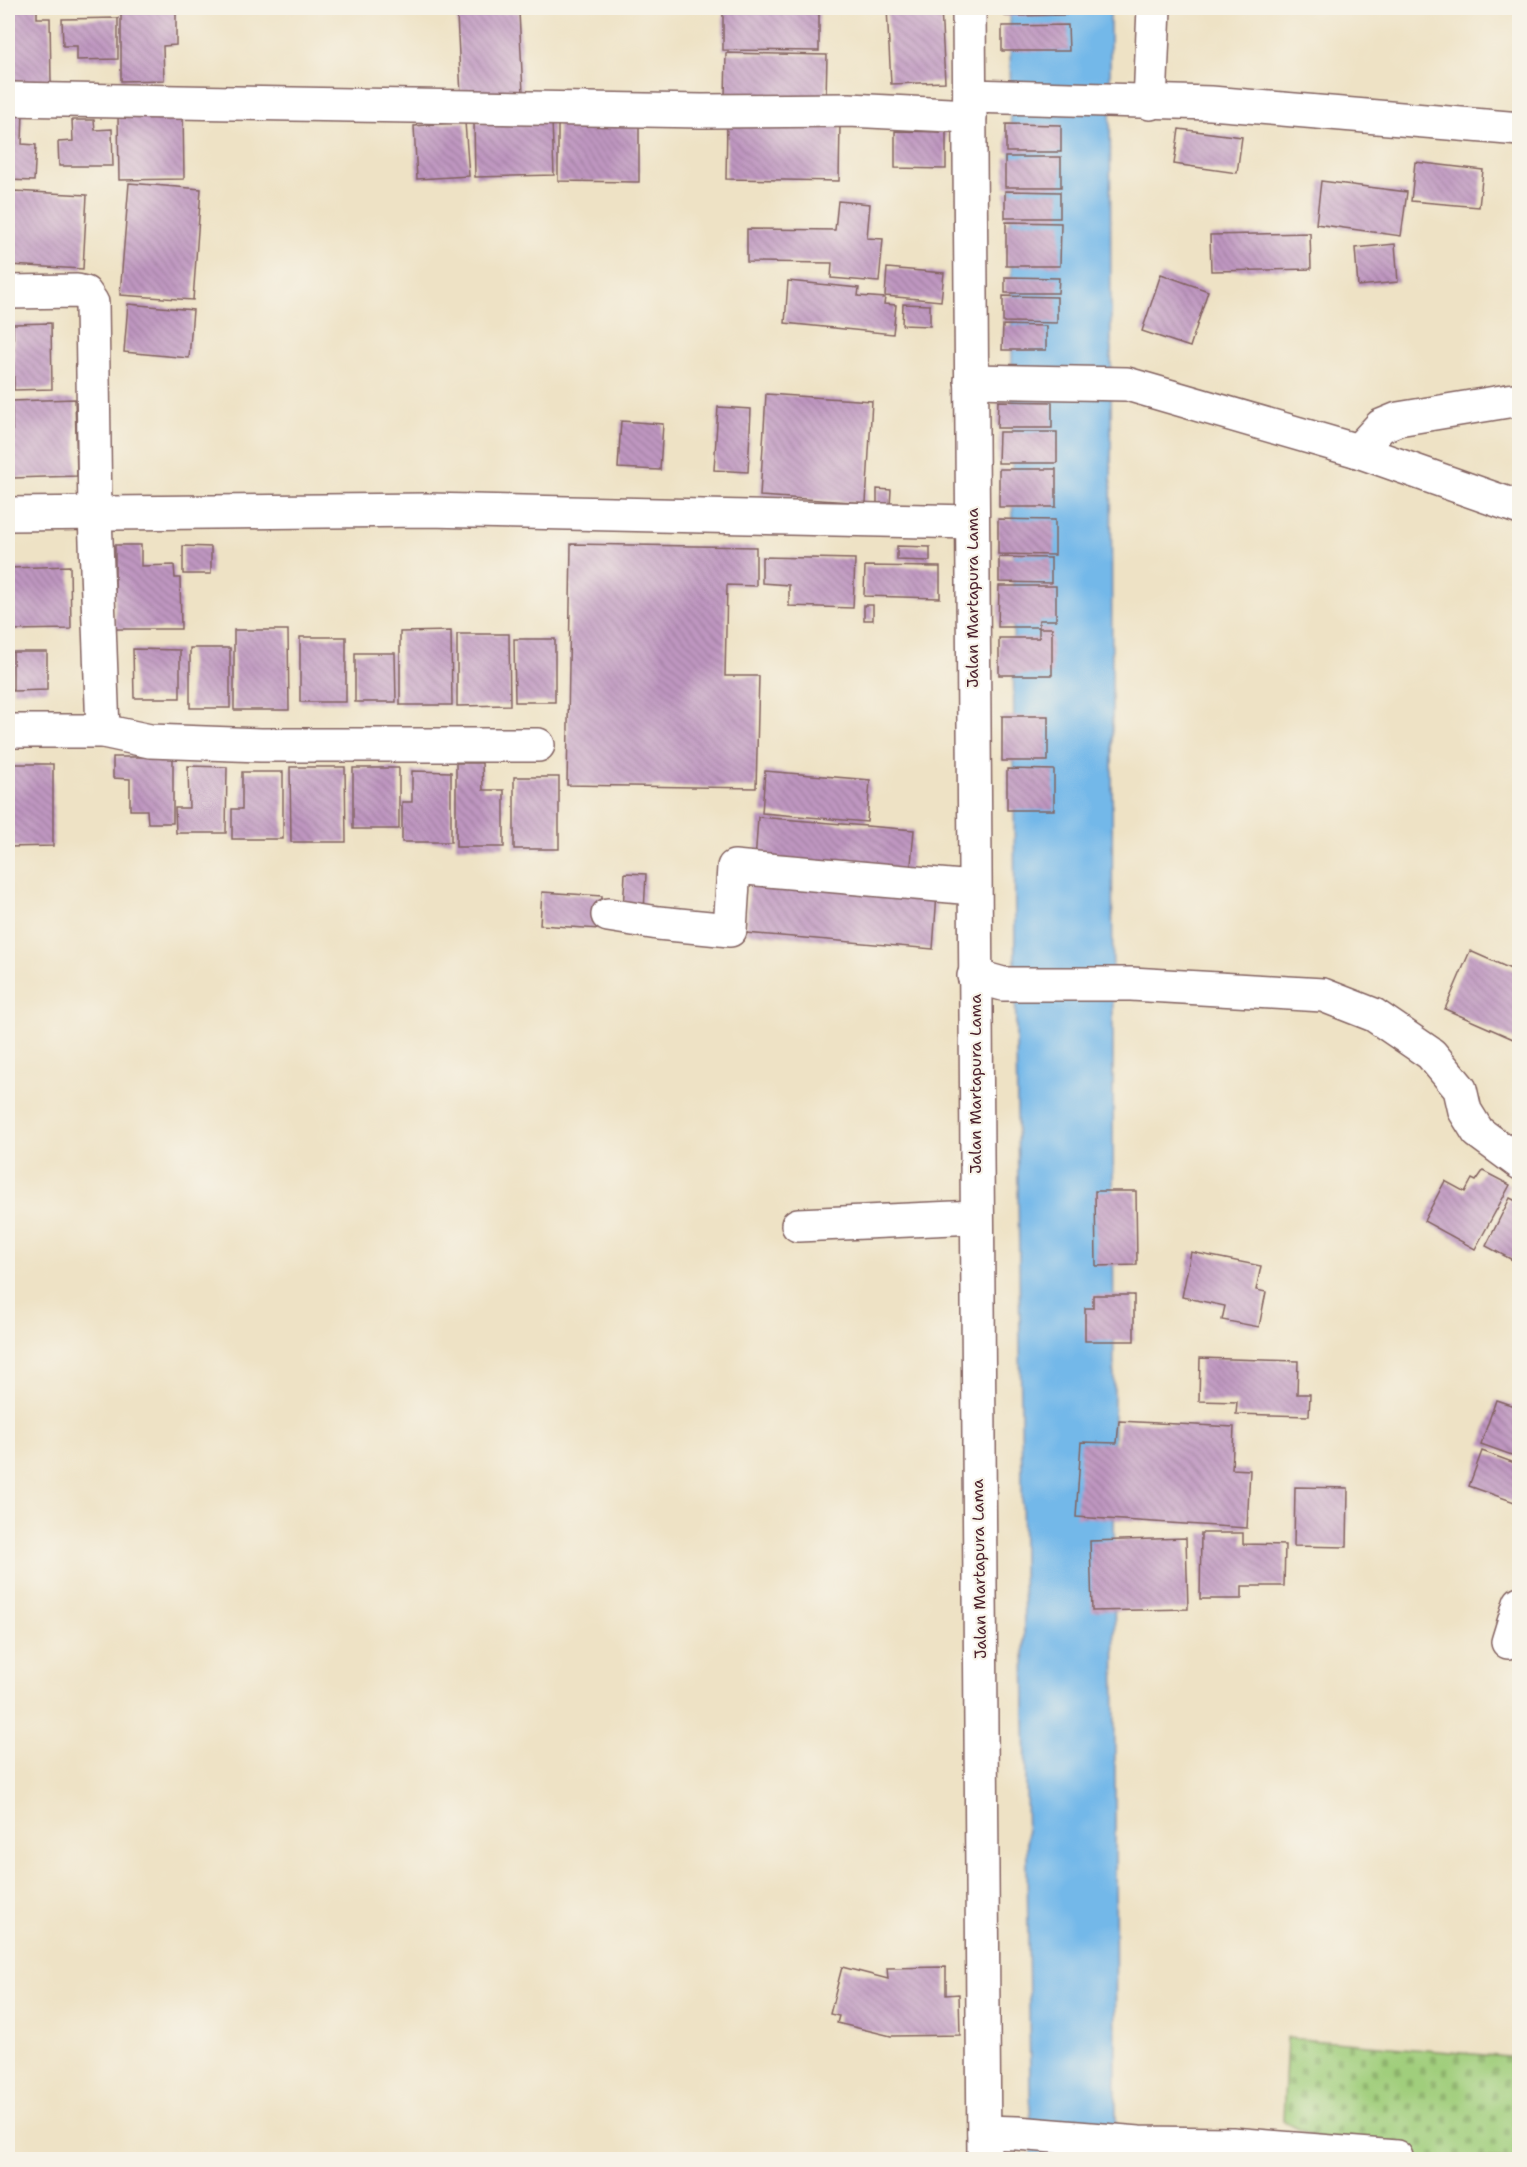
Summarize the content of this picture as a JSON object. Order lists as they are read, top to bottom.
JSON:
{
  "streets": {
    "street": ["Jalan Martapura Lama"]
  }
}
